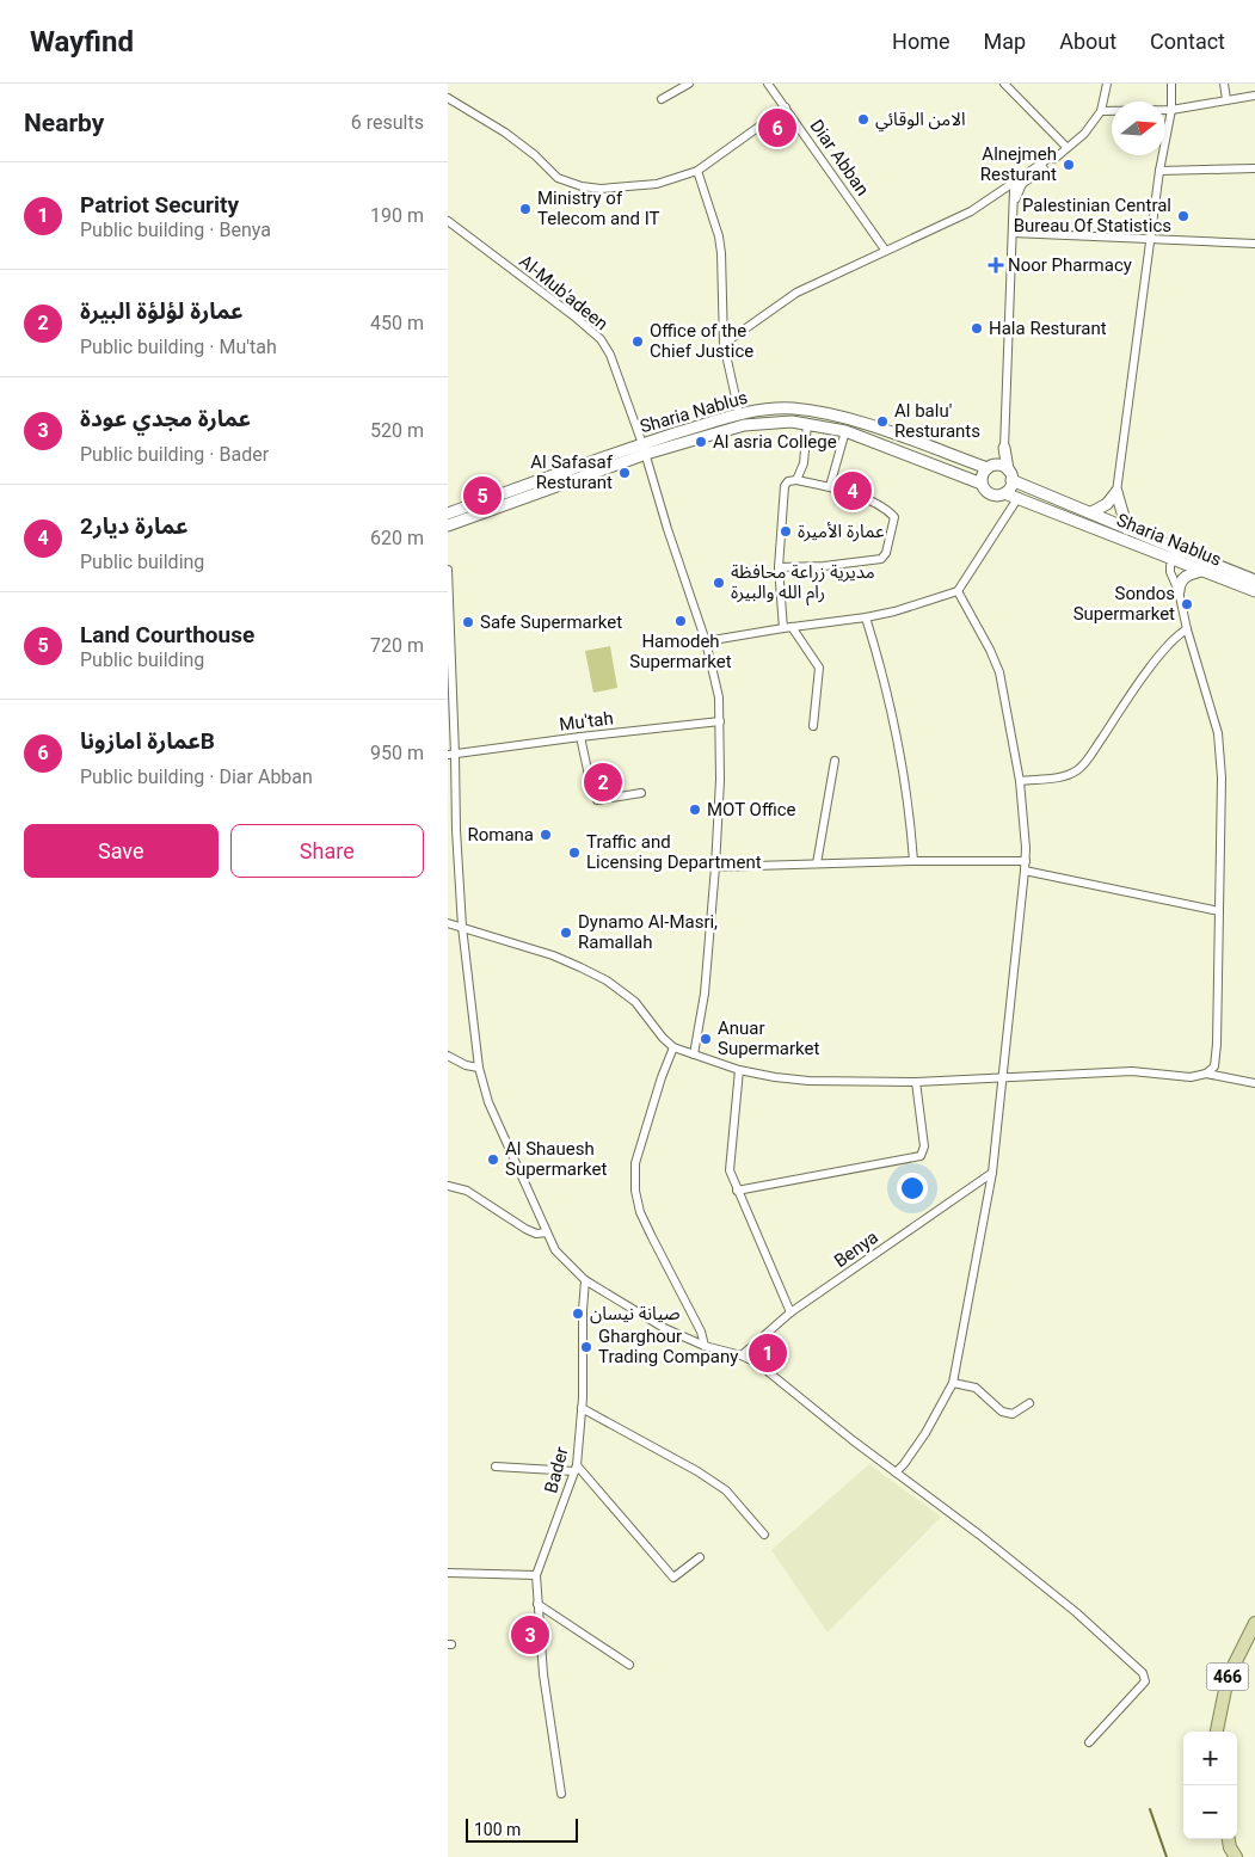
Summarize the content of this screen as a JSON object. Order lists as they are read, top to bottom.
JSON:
{
  "streets": {
    "main road": ["Sharia Nablus", "466"],
    "street": [
      "Diar Abban",
      "Al-Mub'adeen",
      "Mu'tah",
      "Benya",
      "Bader"
    ]
  },
  "crossings": [
    ["Al-Mub'adeen", "Sharia Nablus"],
    ["Al-Mub'adeen", "Mu'tah"]
  ],
  "places": {
    "other": [
      "الامن الوقائي",
      "Alnejmeh Resturant",
      "Ministry of Telecom and IT",
      "Palestinian Central Bureau Of Statistics",
      "Hala Resturant",
      "Office of the Chief Justice",
      "Al balu' Resturants",
      "Al asria College",
      "Al Safasaf Resturant",
      "عمارة الأميرة",
      "مديرية زراعة محافظة رام الله والبيرة",
      "Sondos Supermarket",
      "Hamodeh Supermarket",
      "Safe Supermarket",
      "MOT Office",
      "Romana",
      "Traffic and Licensing Department",
      "Dynamo Al-Masri, Ramallah",
      "Anuar Supermarket",
      "Al Shauesh Supermarket",
      "صيانة نيسان",
      "Gharghour Trading Company"
    ],
    "health": ["Noor Pharmacy"]
  },
  "scale_bar": "100 m",
  "north": "right",
  "page": {
    "header": "Wayfind",
    "nav": [
      "Home",
      "Map",
      "About",
      "Contact"
    ],
    "heading": ["Nearby", "6 results"],
    "pins": [
      "6",
      "4",
      "5",
      "2",
      "1",
      "3"
    ],
    "list": [
      {
        "mark": "1",
        "name": "Patriot Security",
        "note": "Public building · Benya",
        "value": "190 m"
      },
      {
        "mark": "2",
        "name": "عمارة لؤلؤة البيرة",
        "note": "Public building · Mu'tah",
        "value": "450 m"
      },
      {
        "mark": "3",
        "name": "عمارة مجدي عودة",
        "note": "Public building · Bader",
        "value": "520 m"
      },
      {
        "mark": "4",
        "name": "عمارة ديار2",
        "note": "Public building",
        "value": "620 m"
      },
      {
        "mark": "5",
        "name": "Land Courthouse",
        "note": "Public building",
        "value": "720 m"
      },
      {
        "mark": "6",
        "name": "عمارة امازوناB",
        "note": "Public building · Diar Abban",
        "value": "950 m"
      }
    ],
    "buttons": ["Save", "Share"],
    "map_buttons": ["+", "−"],
    "scale": "100 m"
  }
}
